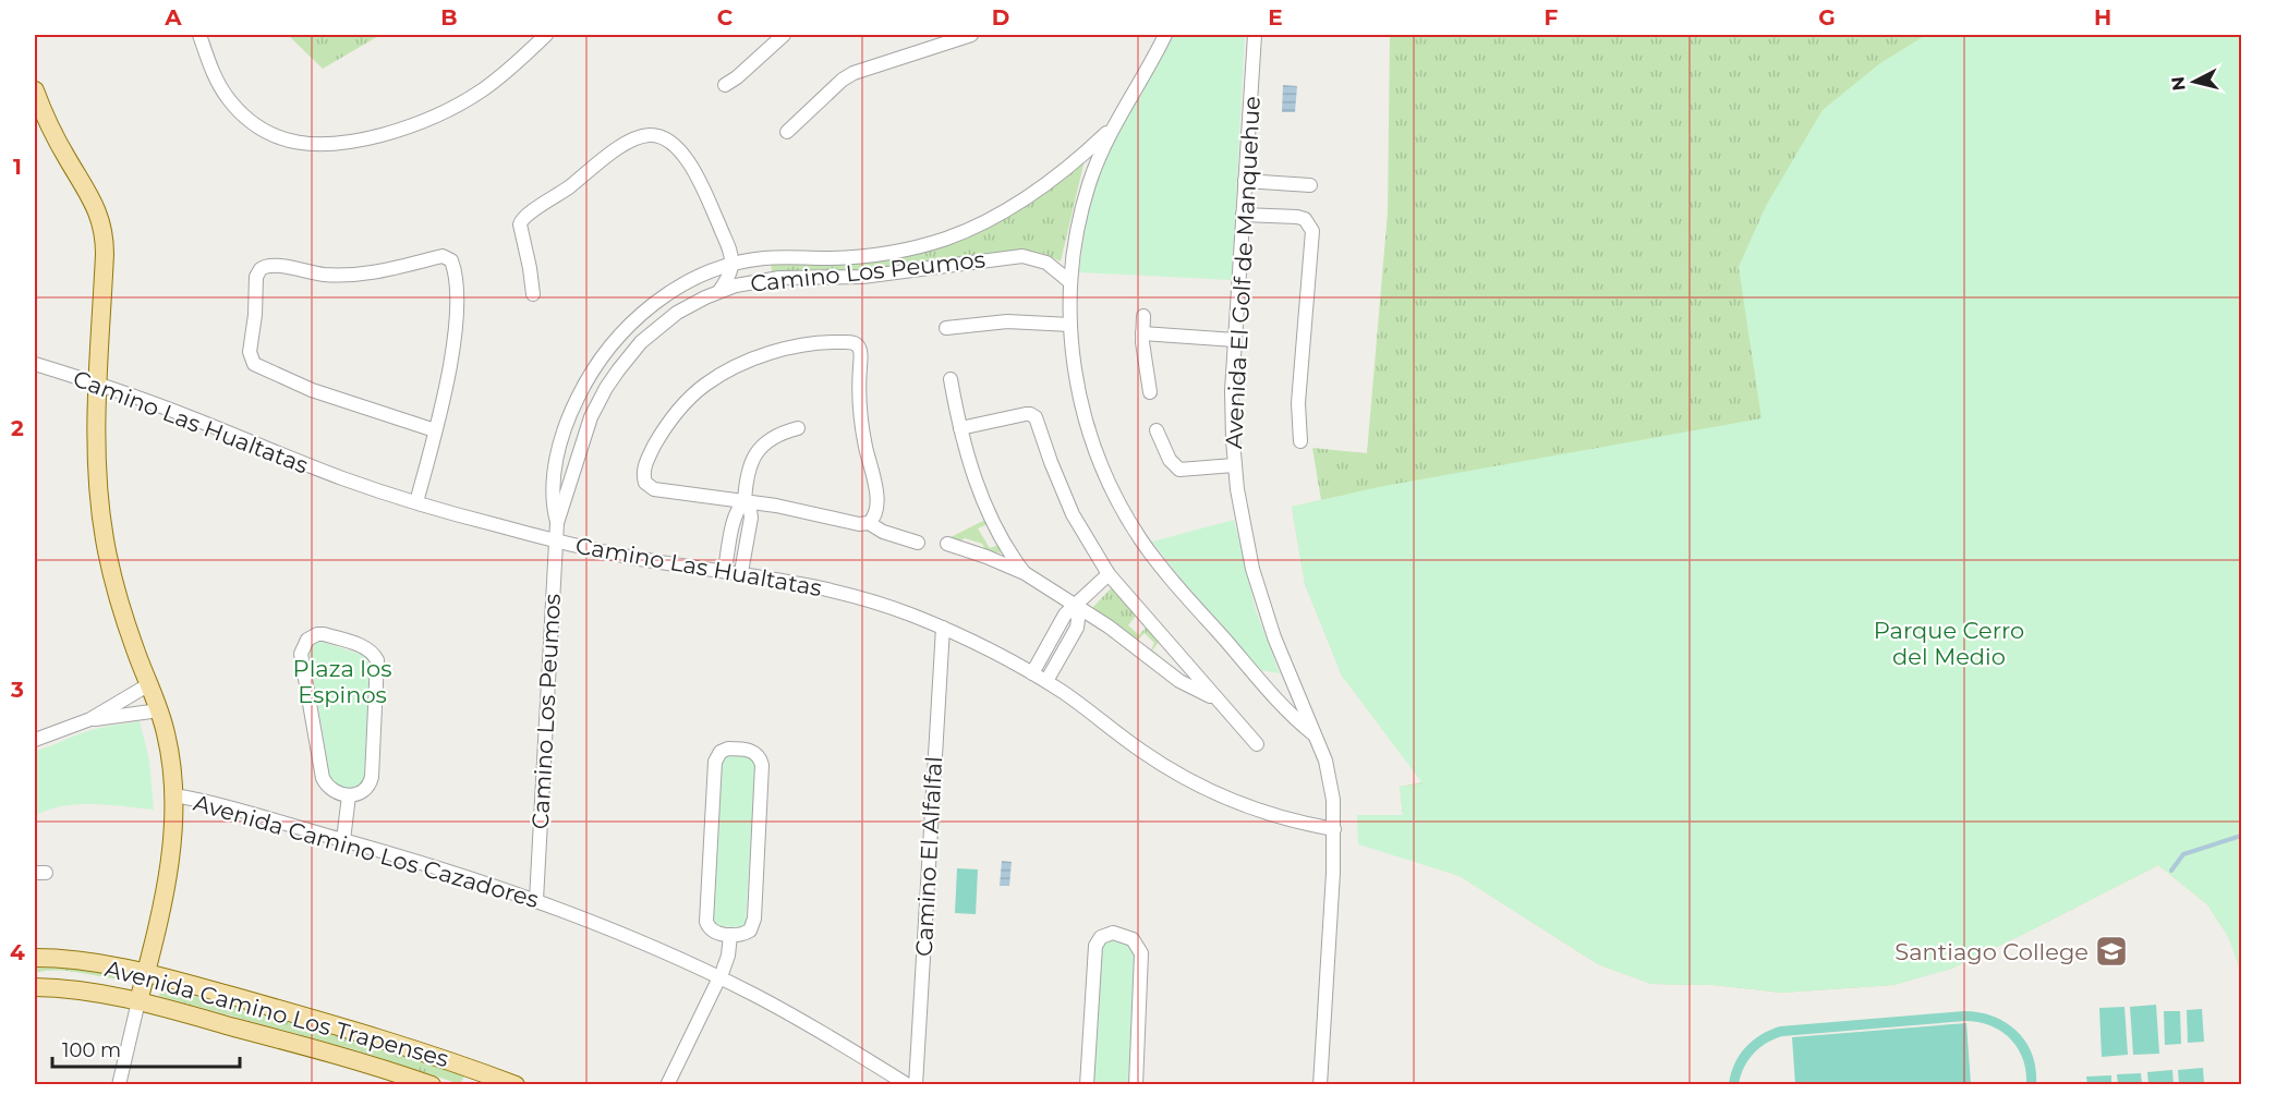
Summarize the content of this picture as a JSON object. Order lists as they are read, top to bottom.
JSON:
{
  "streets": {
    "main road": ["Avenida Camino Los Trapenses"],
    "street": [
      "Camino Los Peumos",
      "Avenida El Golf de Manquehue",
      "Camino Las Hualtatas",
      "Avenida Camino Los Cazadores",
      "Camino El Alfalfal"
    ]
  },
  "crossings": [
    ["Camino Los Peumos", "Avenida El Golf de Manquehue"],
    ["Camino Los Peumos", "Camino Las Hualtatas"],
    ["Camino Los Peumos", "Avenida Camino Los Cazadores"],
    ["Avenida El Golf de Manquehue", "Camino Las Hualtatas"],
    ["Camino Las Hualtatas", "Camino El Alfalfal"]
  ],
  "parks": ["Parque Cerro del Medio", "Plaza los Espinos"],
  "places": {
    "school or university": ["Santiago College"]
  },
  "scale_bar": "100 m",
  "north": "left",
  "grid": {
    "columns": [
      "A",
      "B",
      "C",
      "D",
      "E",
      "F",
      "G",
      "H"
    ],
    "rows": [
      "1",
      "2",
      "3",
      "4"
    ]
  }
}
